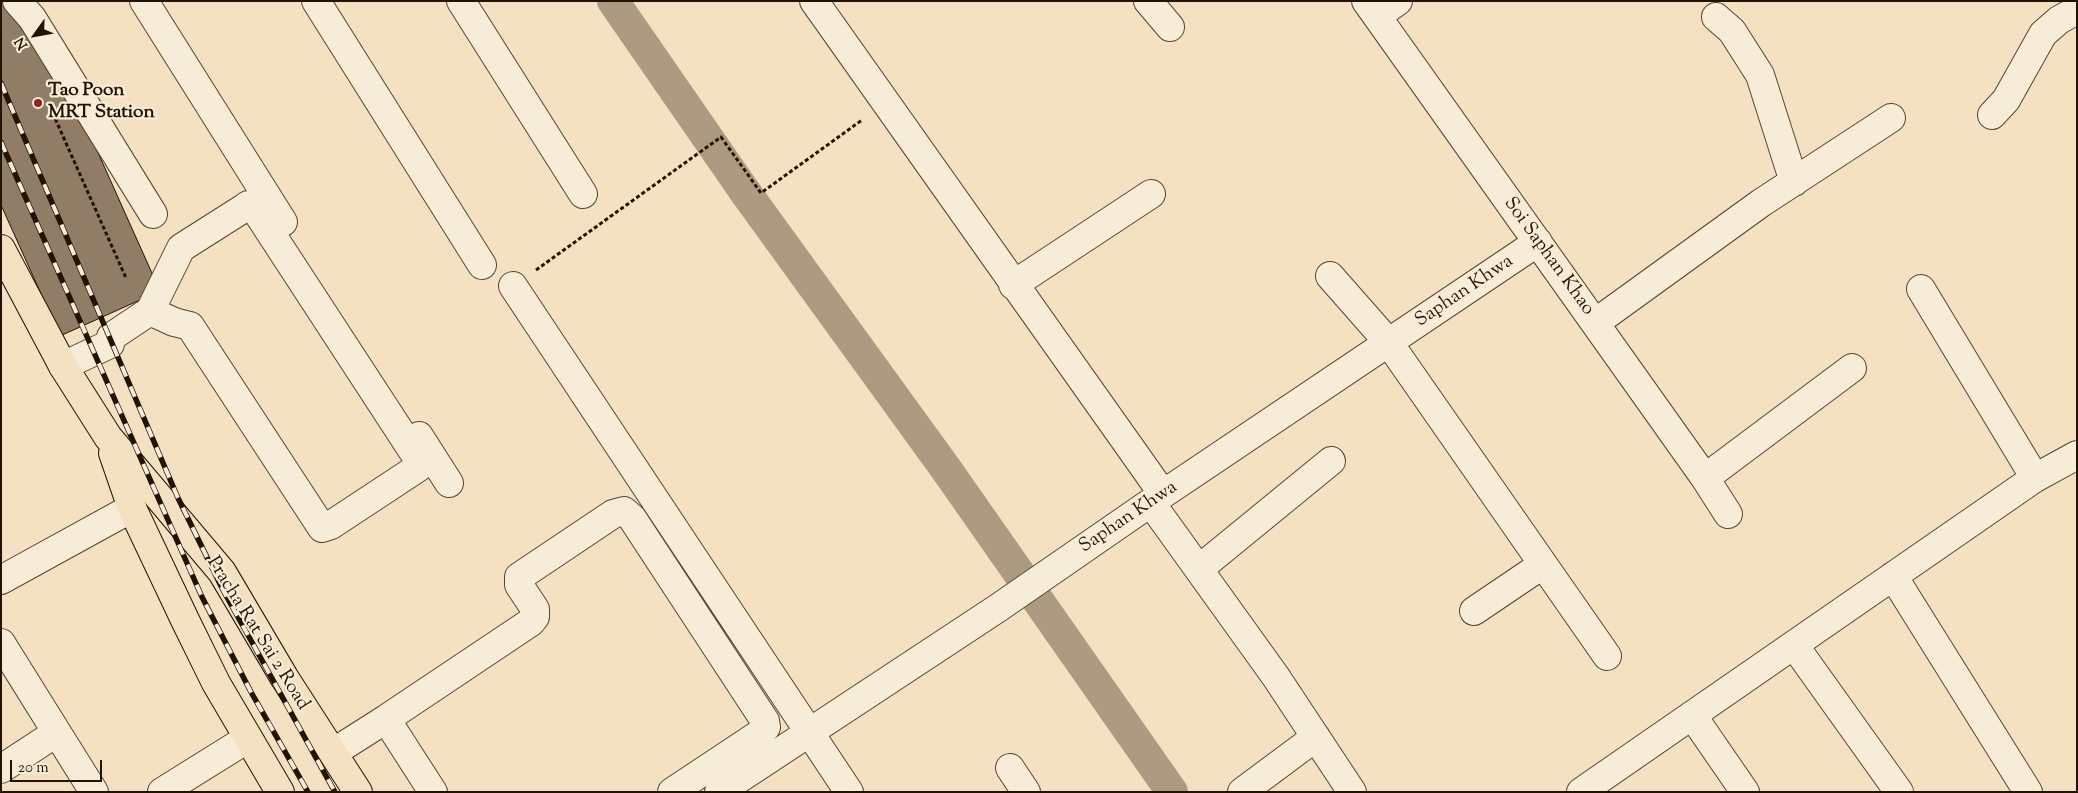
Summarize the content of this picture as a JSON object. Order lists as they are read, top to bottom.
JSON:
{
  "streets": {
    "main road": ["Pracha Rat Sai 2 Road"],
    "street": ["Soi Saphan Khao", "Saphan Khwa"]
  },
  "crossings": [
    ["Soi Saphan Khao", "Saphan Khwa"]
  ],
  "places": ["Tao Poon MRT Station"],
  "scale_bar": "20 m",
  "north": "bottom left"
}
